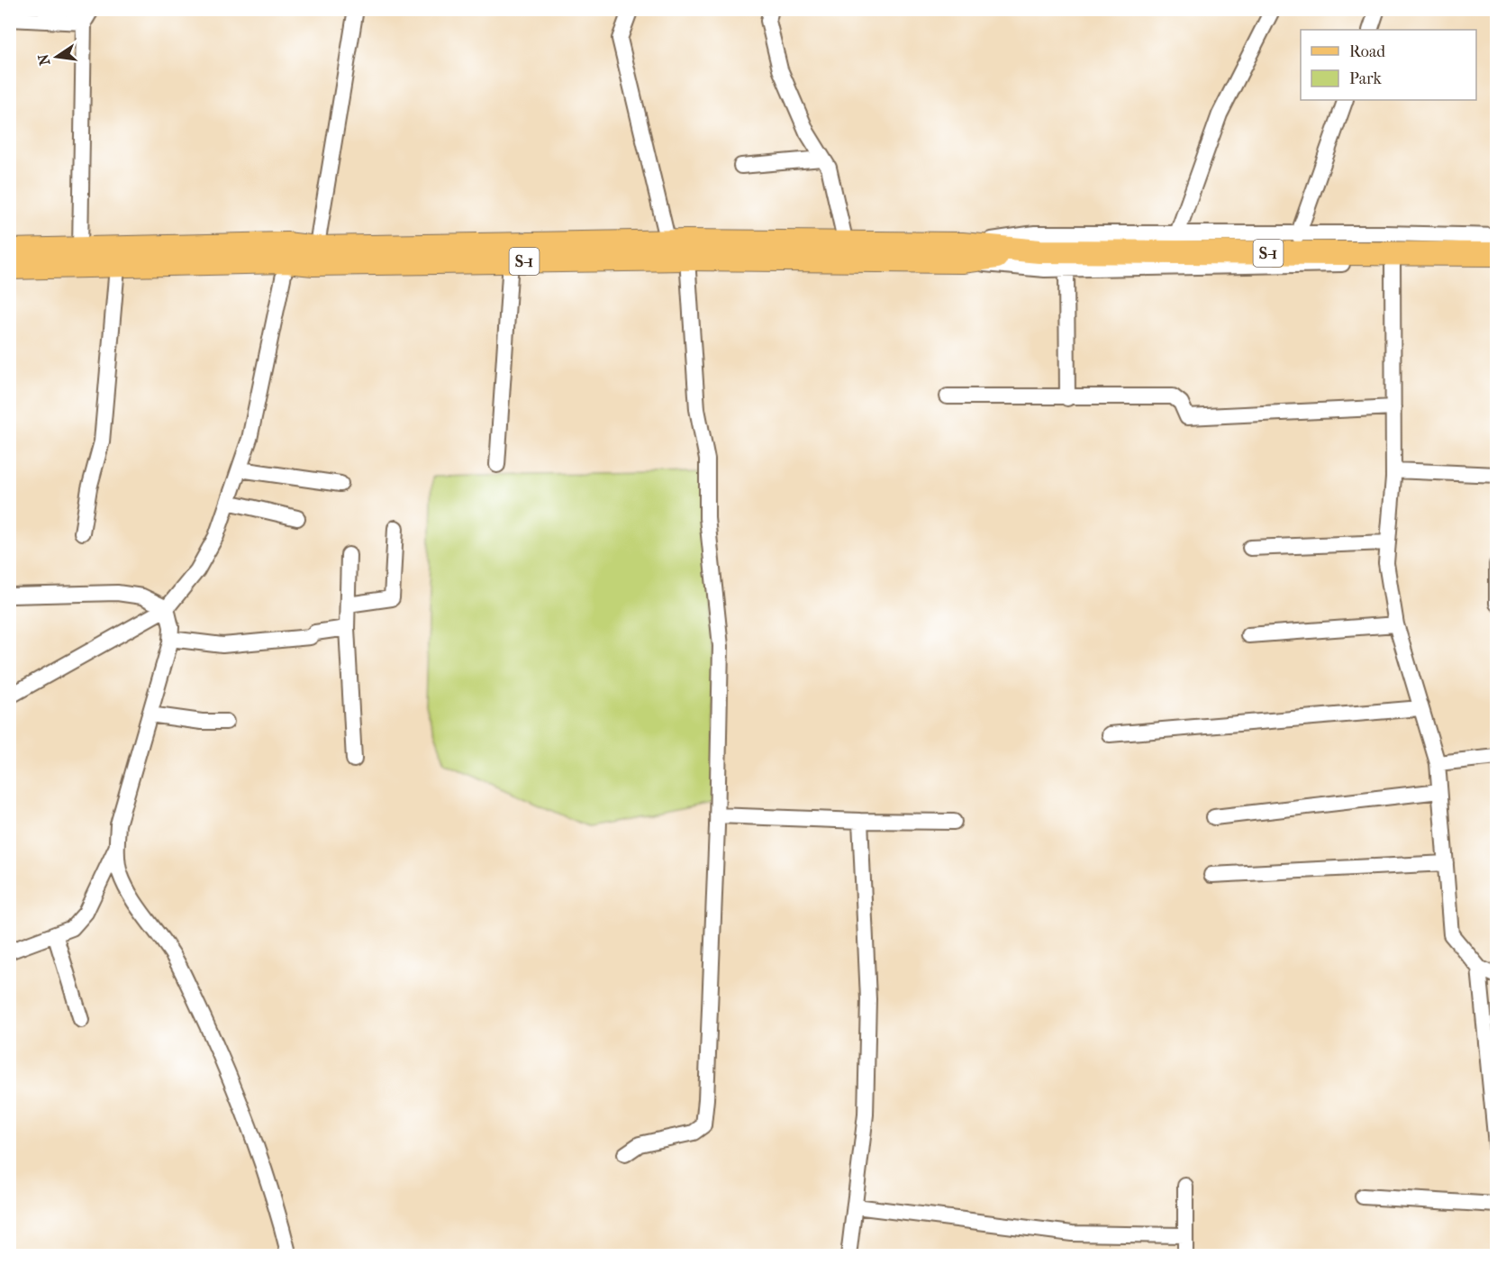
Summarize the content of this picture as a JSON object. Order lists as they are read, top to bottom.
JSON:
{
  "streets": {
    "main road": ["S-1"]
  },
  "legend": ["Road", "Park"],
  "north": "left"
}
